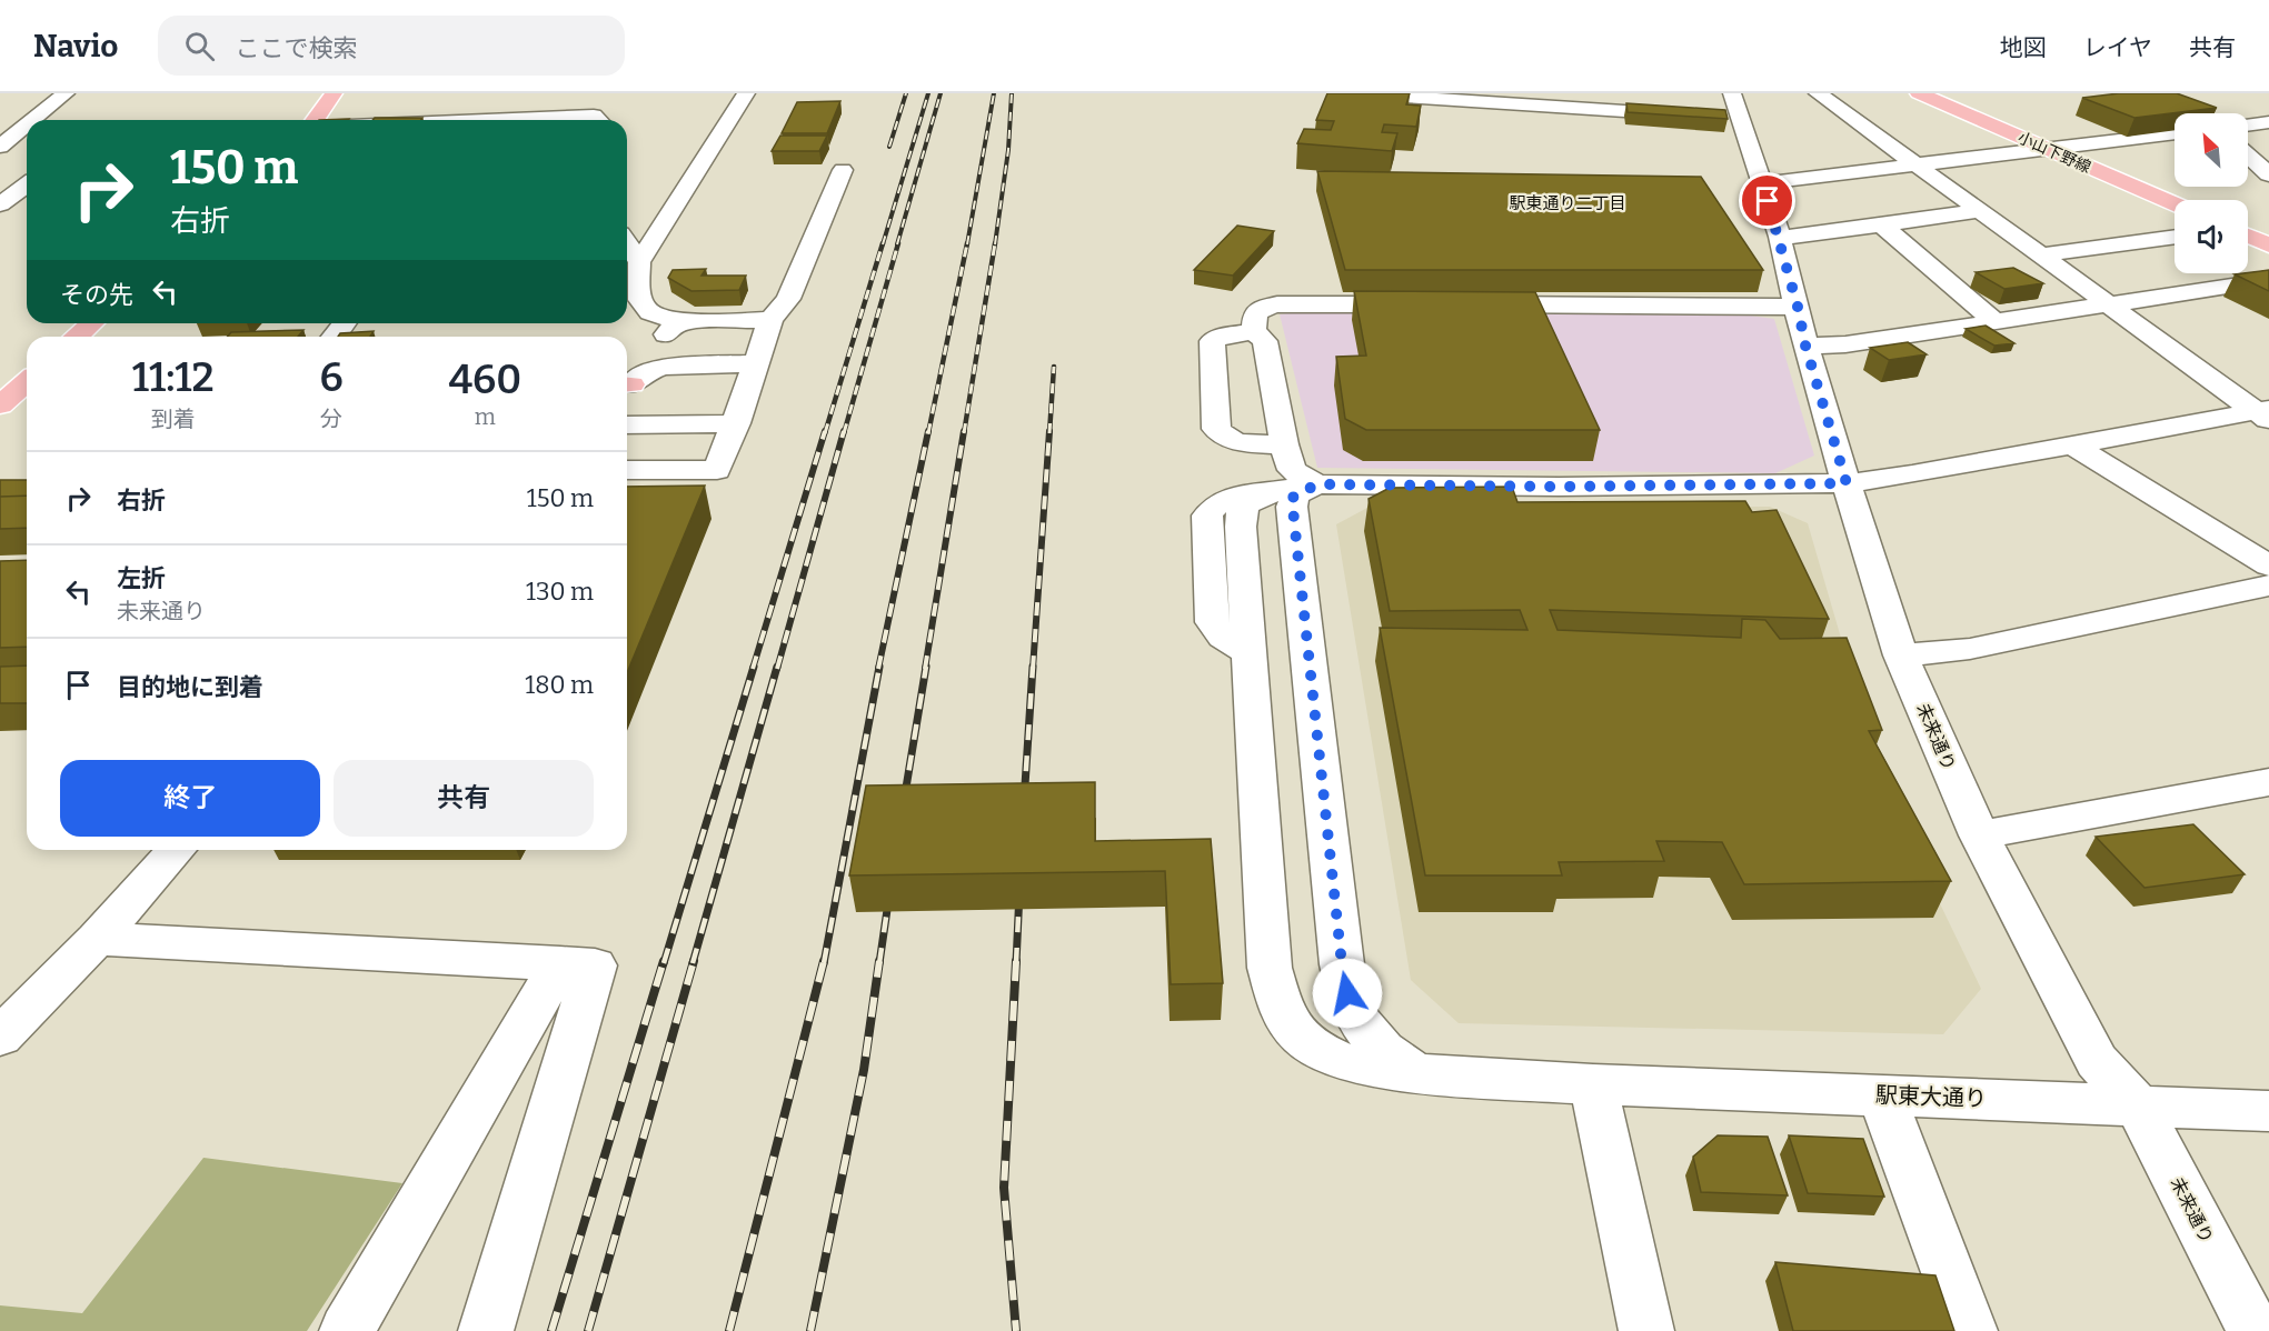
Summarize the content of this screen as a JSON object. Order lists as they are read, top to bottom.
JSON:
{
  "streets": {
    "main road": ["小山下野線"],
    "street": ["未来通り", "駅東大通り"]
  },
  "crossings": [
    ["未来通り", "駅東大通り"]
  ],
  "districts": ["駅東通り二丁目"],
  "north": "top left",
  "page": {
    "header": "Navio",
    "search": "ここで検索",
    "nav": ["地図", "レイヤ", "共有"],
    "turn": ["150 m", "右折"],
    "then": "その先",
    "eta": [
      "11:12",
      "到着",
      "6",
      "分",
      "460",
      "m"
    ],
    "list": [
      {
        "name": "右折",
        "value": "150 m"
      },
      {
        "name": "左折",
        "note": "未来通り",
        "value": "130 m"
      },
      {
        "name": "目的地に到着",
        "value": "180 m"
      }
    ],
    "buttons": ["終了", "共有"]
  }
}
